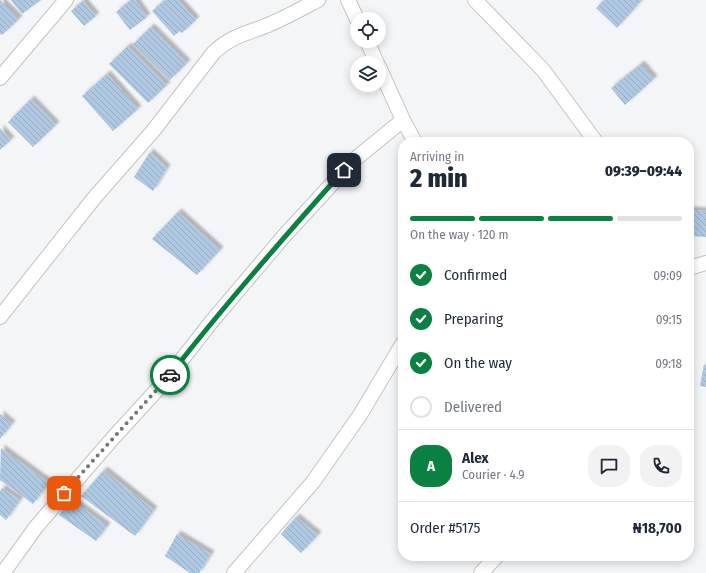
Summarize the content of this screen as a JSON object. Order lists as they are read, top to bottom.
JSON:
{
  "page": {
    "heading": ["2 min", "Arriving in", "09:39–09:44"],
    "panel": [
      "Alex",
      "Courier · 4.9",
      "Order #5175",
      "₦18,700"
    ],
    "bar": "On the way · 120 m",
    "list": [
      ["Confirmed", "09:09"],
      ["Preparing", "09:15"],
      ["On the way", "09:18"],
      "Delivered"
    ],
    "round": "A"
  }
}
